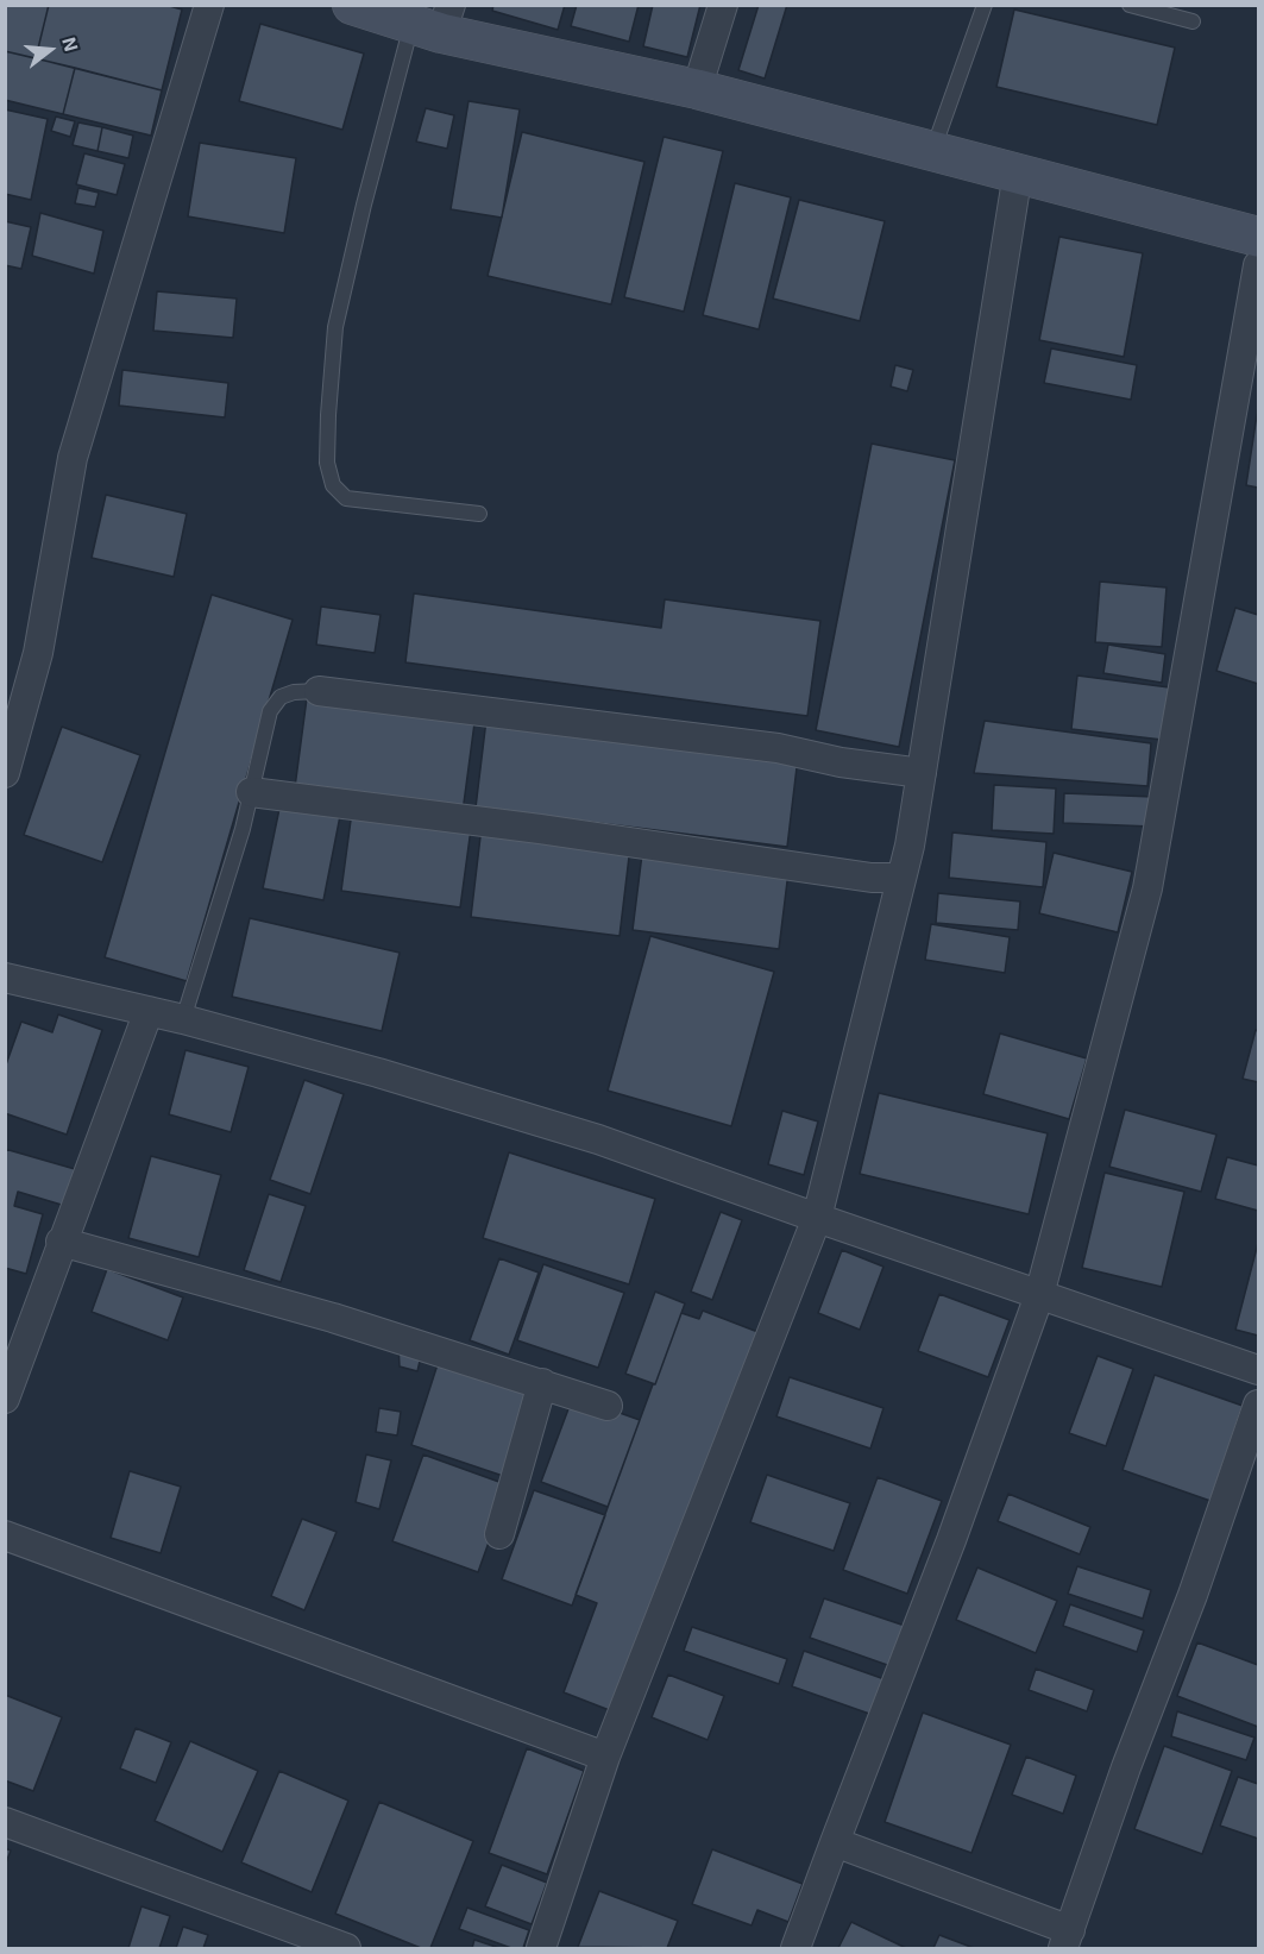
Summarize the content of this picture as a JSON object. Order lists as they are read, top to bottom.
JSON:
{
  "north": "right"
}
